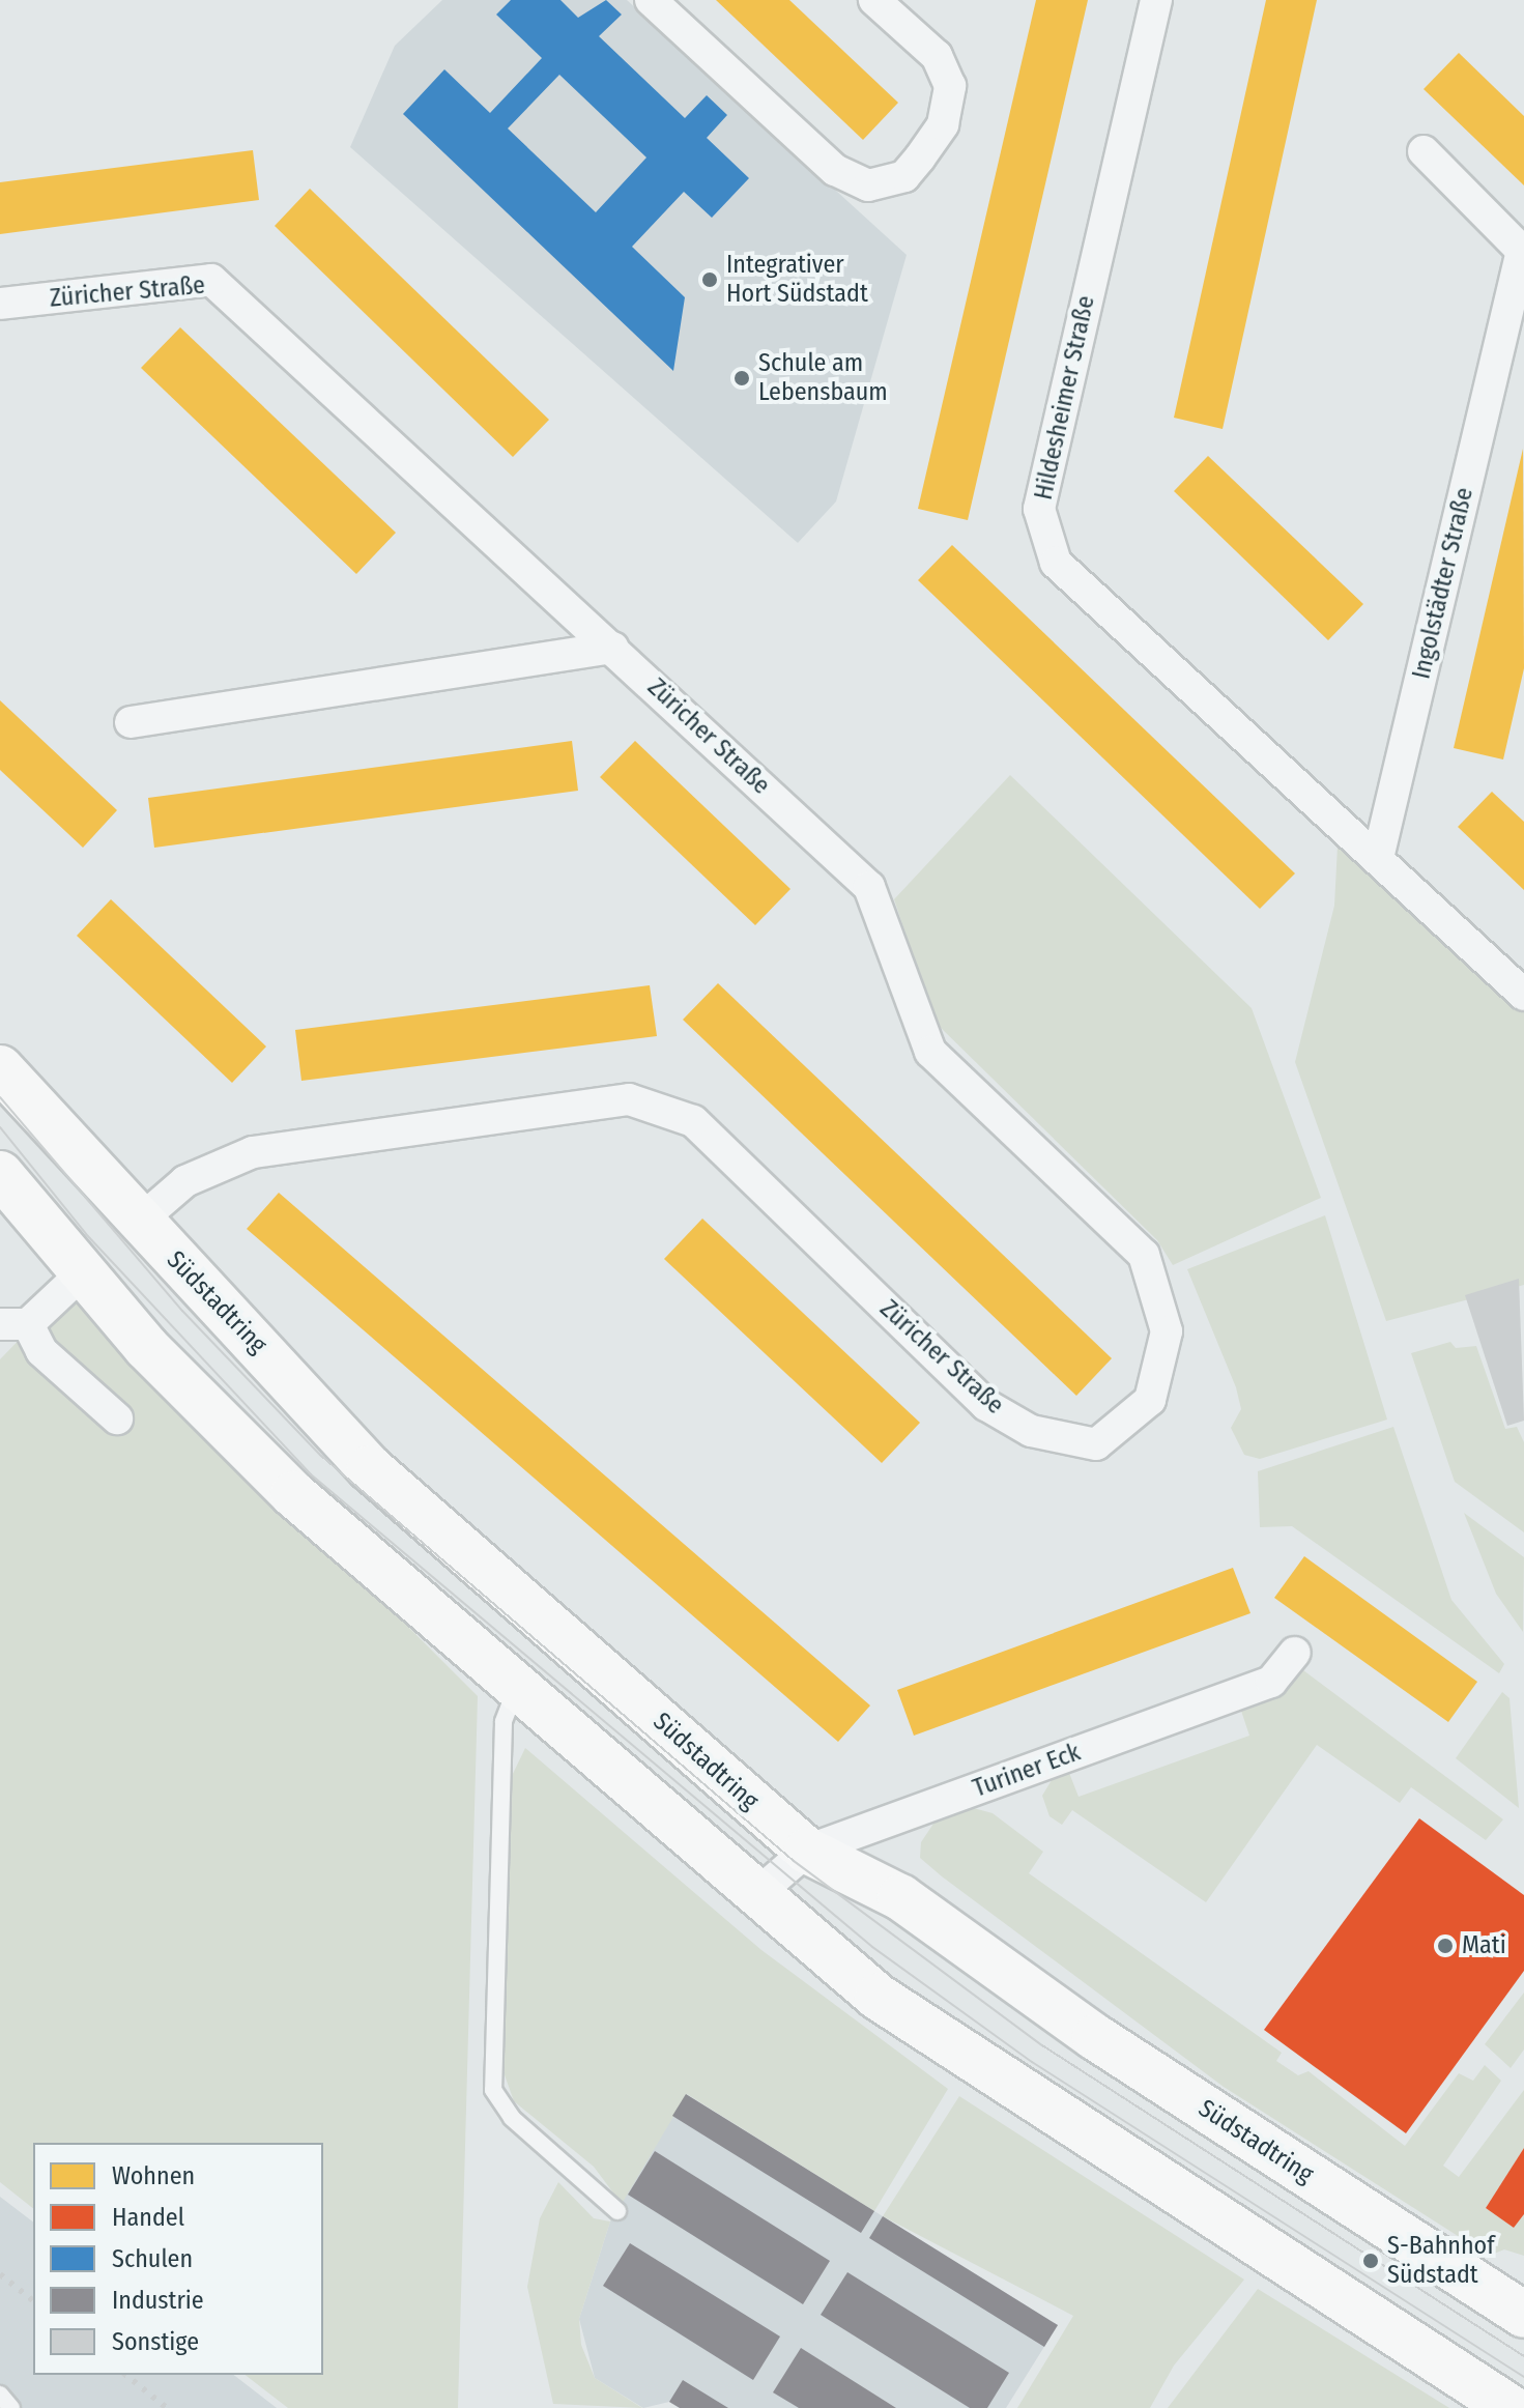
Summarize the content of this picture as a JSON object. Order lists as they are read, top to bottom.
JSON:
{
  "streets": {
    "street": [
      "Züricher Straße",
      "Hildesheimer Straße",
      "Ingolstädter Straße",
      "Südstadtring",
      "Turiner Eck"
    ]
  },
  "crossings": [
    ["Züricher Straße", "Südstadtring"],
    ["Hildesheimer Straße", "Ingolstädter Straße"],
    ["Südstadtring", "Turiner Eck"]
  ],
  "places": [
    "Integrativer Hort Südstadt",
    "Schule am Lebensbaum",
    "Mati",
    "S-Bahnhof Südstadt"
  ],
  "legend": [
    "Wohnen",
    "Handel",
    "Schulen",
    "Industrie",
    "Sonstige"
  ]
}
